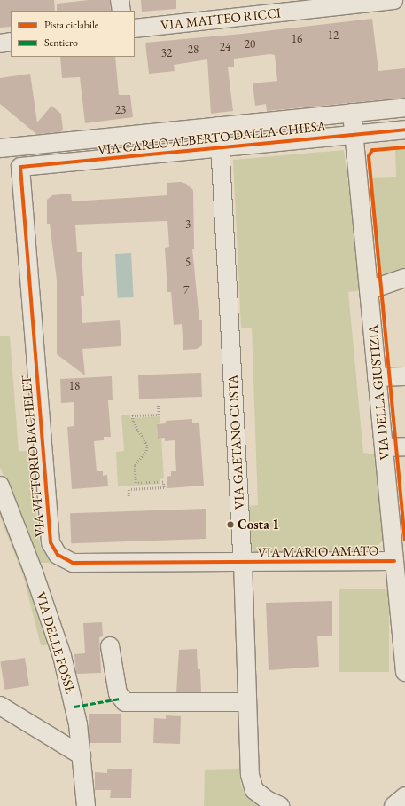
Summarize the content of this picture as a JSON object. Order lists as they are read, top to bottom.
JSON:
{
  "streets": {
    "street": [
      "VIA MATTEO RICCI",
      "VIA CARLO ALBERTO DALLA CHIESA",
      "VIA DELLA GIUSTIZIA",
      "VIA GAETANO COSTA",
      "VIA VITTORIO BACHELET",
      "VIA MARIO AMATO",
      "VIA DELLE FOSSE"
    ]
  },
  "crossings": [
    ["VIA CARLO ALBERTO DALLA CHIESA", "VIA DELLA GIUSTIZIA"],
    ["VIA CARLO ALBERTO DALLA CHIESA", "VIA GAETANO COSTA"],
    ["VIA CARLO ALBERTO DALLA CHIESA", "VIA VITTORIO BACHELET"],
    ["VIA DELLA GIUSTIZIA", "VIA MARIO AMATO"],
    ["VIA GAETANO COSTA", "VIA VITTORIO BACHELET"],
    ["VIA GAETANO COSTA", "VIA MARIO AMATO"],
    ["VIA VITTORIO BACHELET", "VIA MARIO AMATO"]
  ],
  "places": ["Costa 1"],
  "house_numbers": [
    "12",
    "16",
    "20",
    "24",
    "28",
    "32",
    "23",
    "3",
    "5",
    "7",
    "18"
  ],
  "legend": ["Pista ciclabile", "Sentiero"]
}
